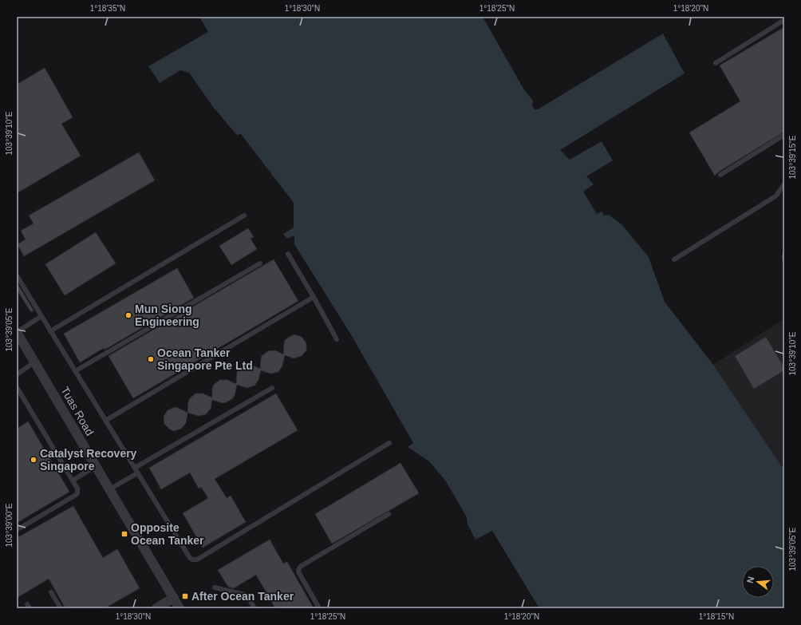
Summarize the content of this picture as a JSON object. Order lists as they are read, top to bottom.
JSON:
{
  "streets": {
    "street": ["Tuas Road"]
  },
  "places": {
    "other": ["Mun Siong Engineering", "Ocean Tanker Singapore Pte Ltd", "Catalyst Recovery Singapore"],
    "transit": ["Opposite Ocean Tanker", "After Ocean Tanker"]
  },
  "north": "left",
  "coordinates": [
    "1°18'35\"N",
    "1°18'30\"N",
    "1°18'25\"N",
    "1°18'20\"N",
    "103°39'10\"E",
    "103°39'15\"E",
    "103°39'05\"E",
    "103°39'00\"E",
    "1°18'15\"N"
  ]
}
